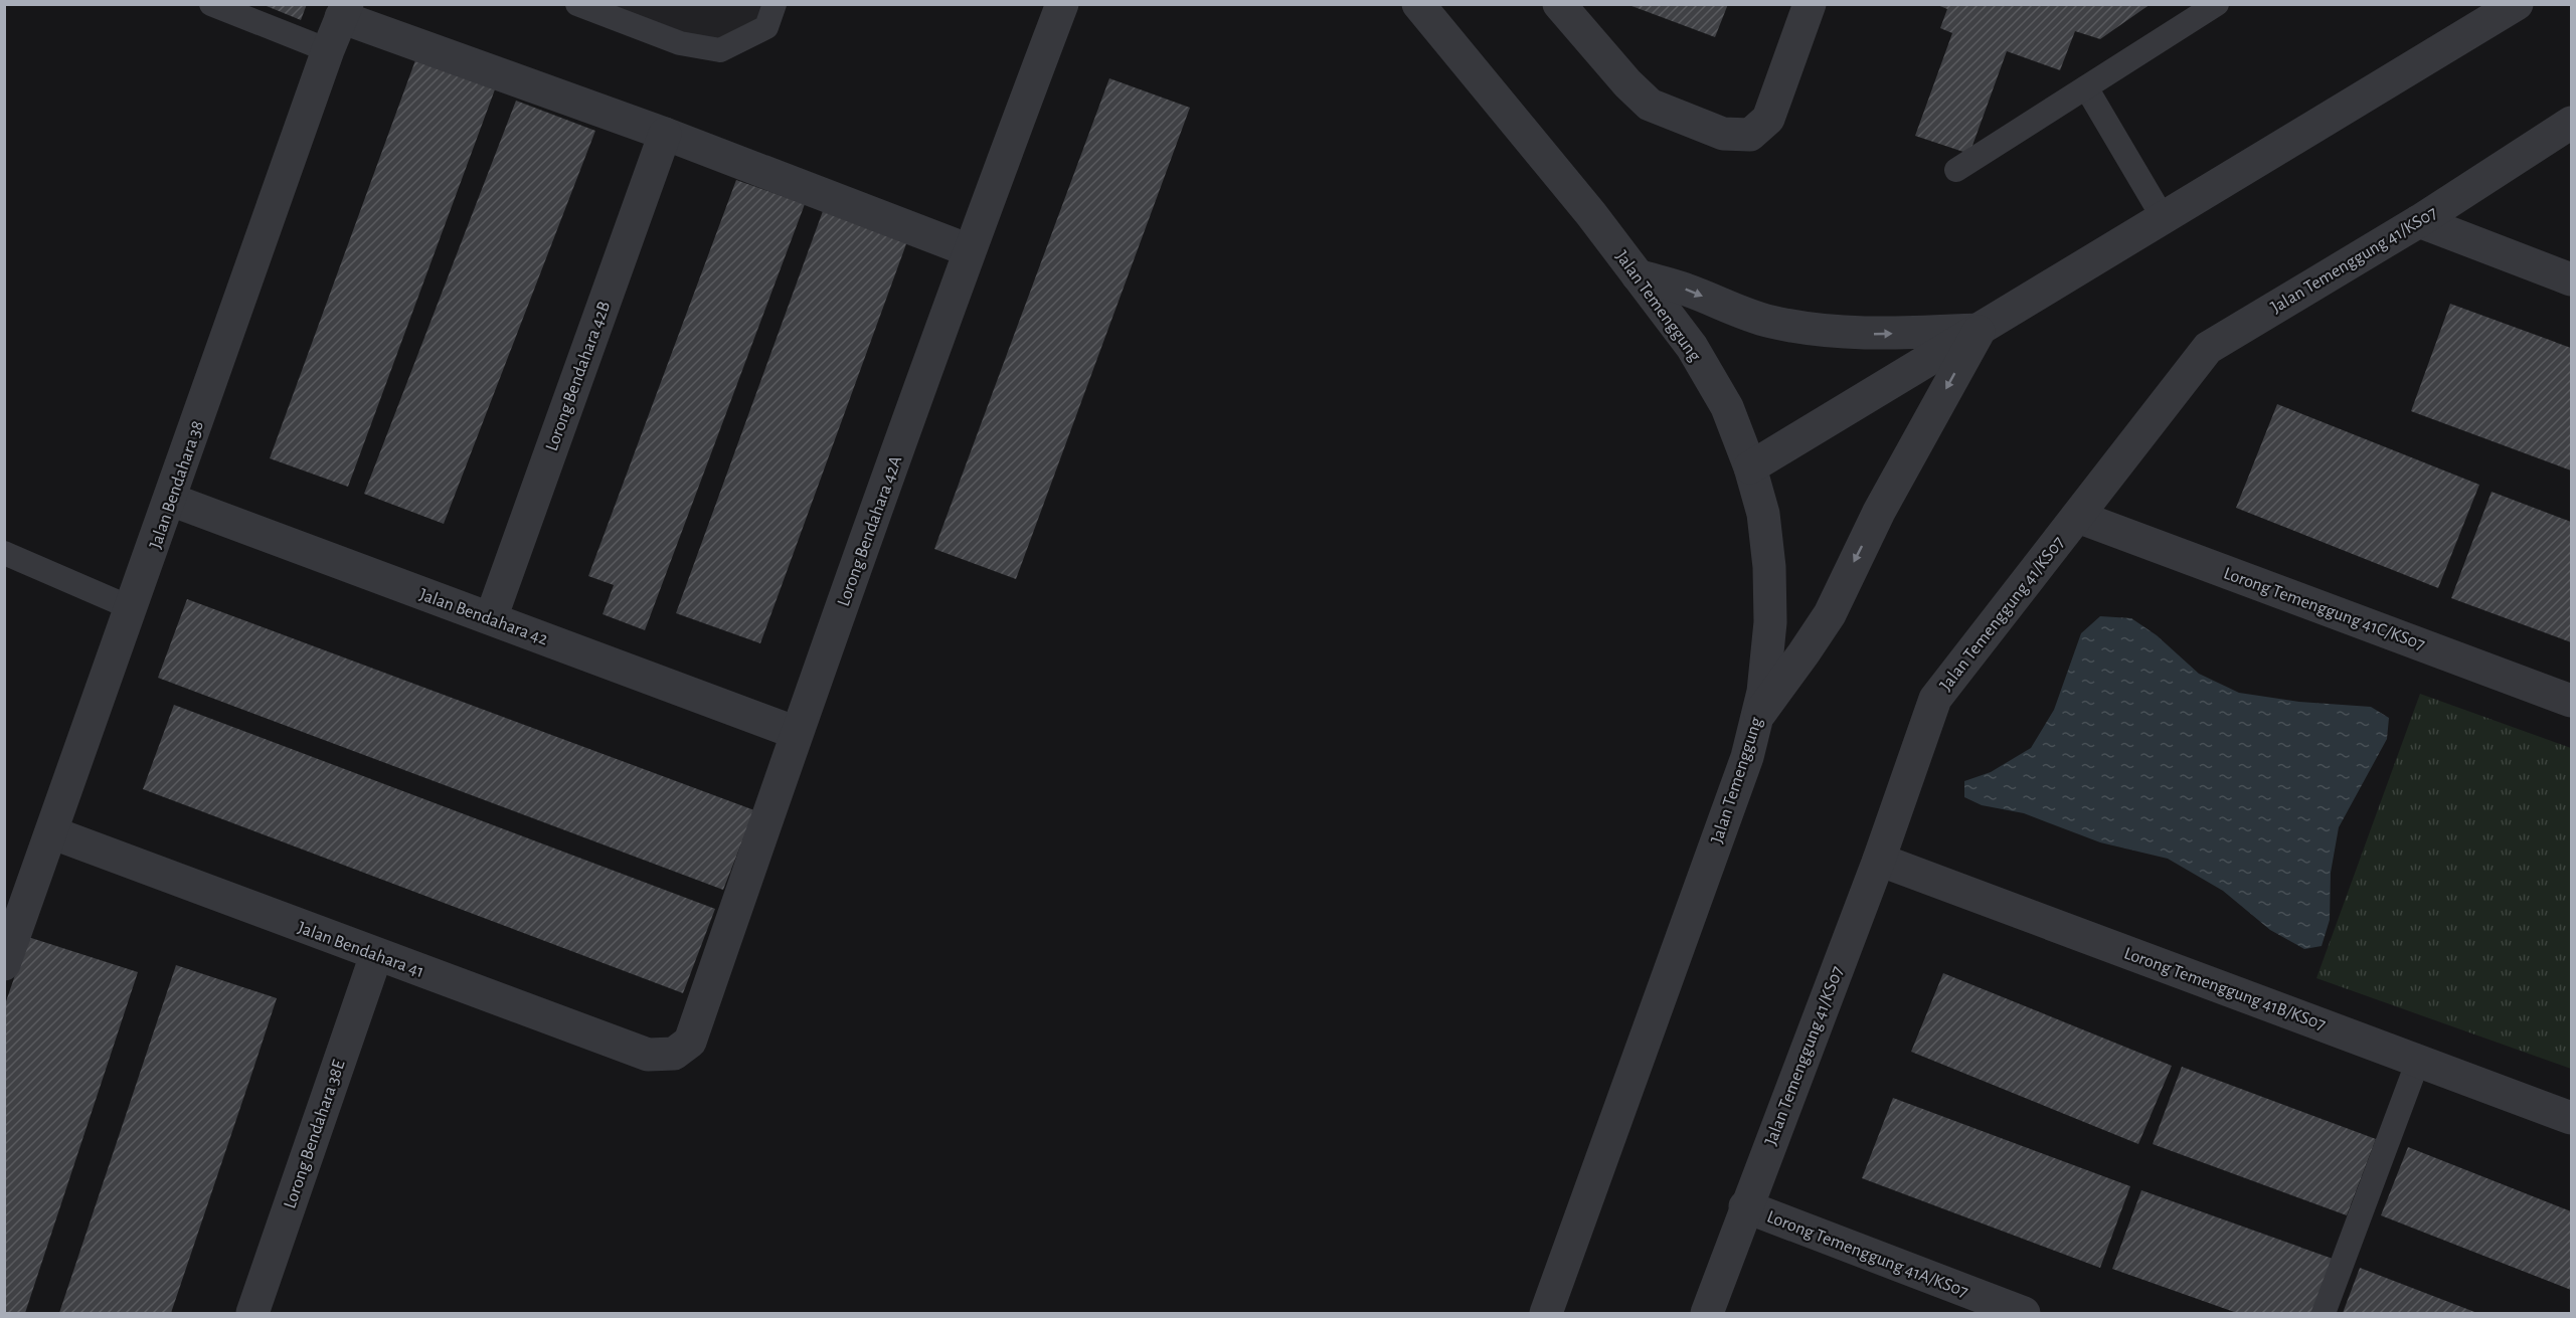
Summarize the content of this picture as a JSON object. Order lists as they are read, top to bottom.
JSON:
{
  "streets": {
    "street": [
      "Jalan Temenggung 41/KS07",
      "Jalan Temenggung",
      "Lorong Bendahara 42B",
      "Jalan Bendahara 38",
      "Lorong Bendahara 42A",
      "Lorong Temenggung 41C/KS07",
      "Jalan Bendahara 42",
      "Jalan Bendahara 41",
      "Lorong Temenggung 41B/KS07",
      "Lorong Bendahara 38E",
      "Lorong Temenggung 41A/KS07"
    ]
  },
  "crossings": [
    ["Jalan Temenggung 41/KS07", "Lorong Temenggung 41C/KS07"],
    ["Jalan Temenggung 41/KS07", "Lorong Temenggung 41B/KS07"],
    ["Jalan Temenggung 41/KS07", "Lorong Temenggung 41A/KS07"],
    ["Lorong Bendahara 42B", "Jalan Bendahara 42"],
    ["Jalan Bendahara 38", "Jalan Bendahara 42"],
    ["Jalan Bendahara 38", "Jalan Bendahara 41"],
    ["Lorong Bendahara 42A", "Jalan Bendahara 42"],
    ["Lorong Bendahara 42A", "Jalan Bendahara 41"],
    ["Jalan Bendahara 41", "Lorong Bendahara 38E"]
  ]
}
